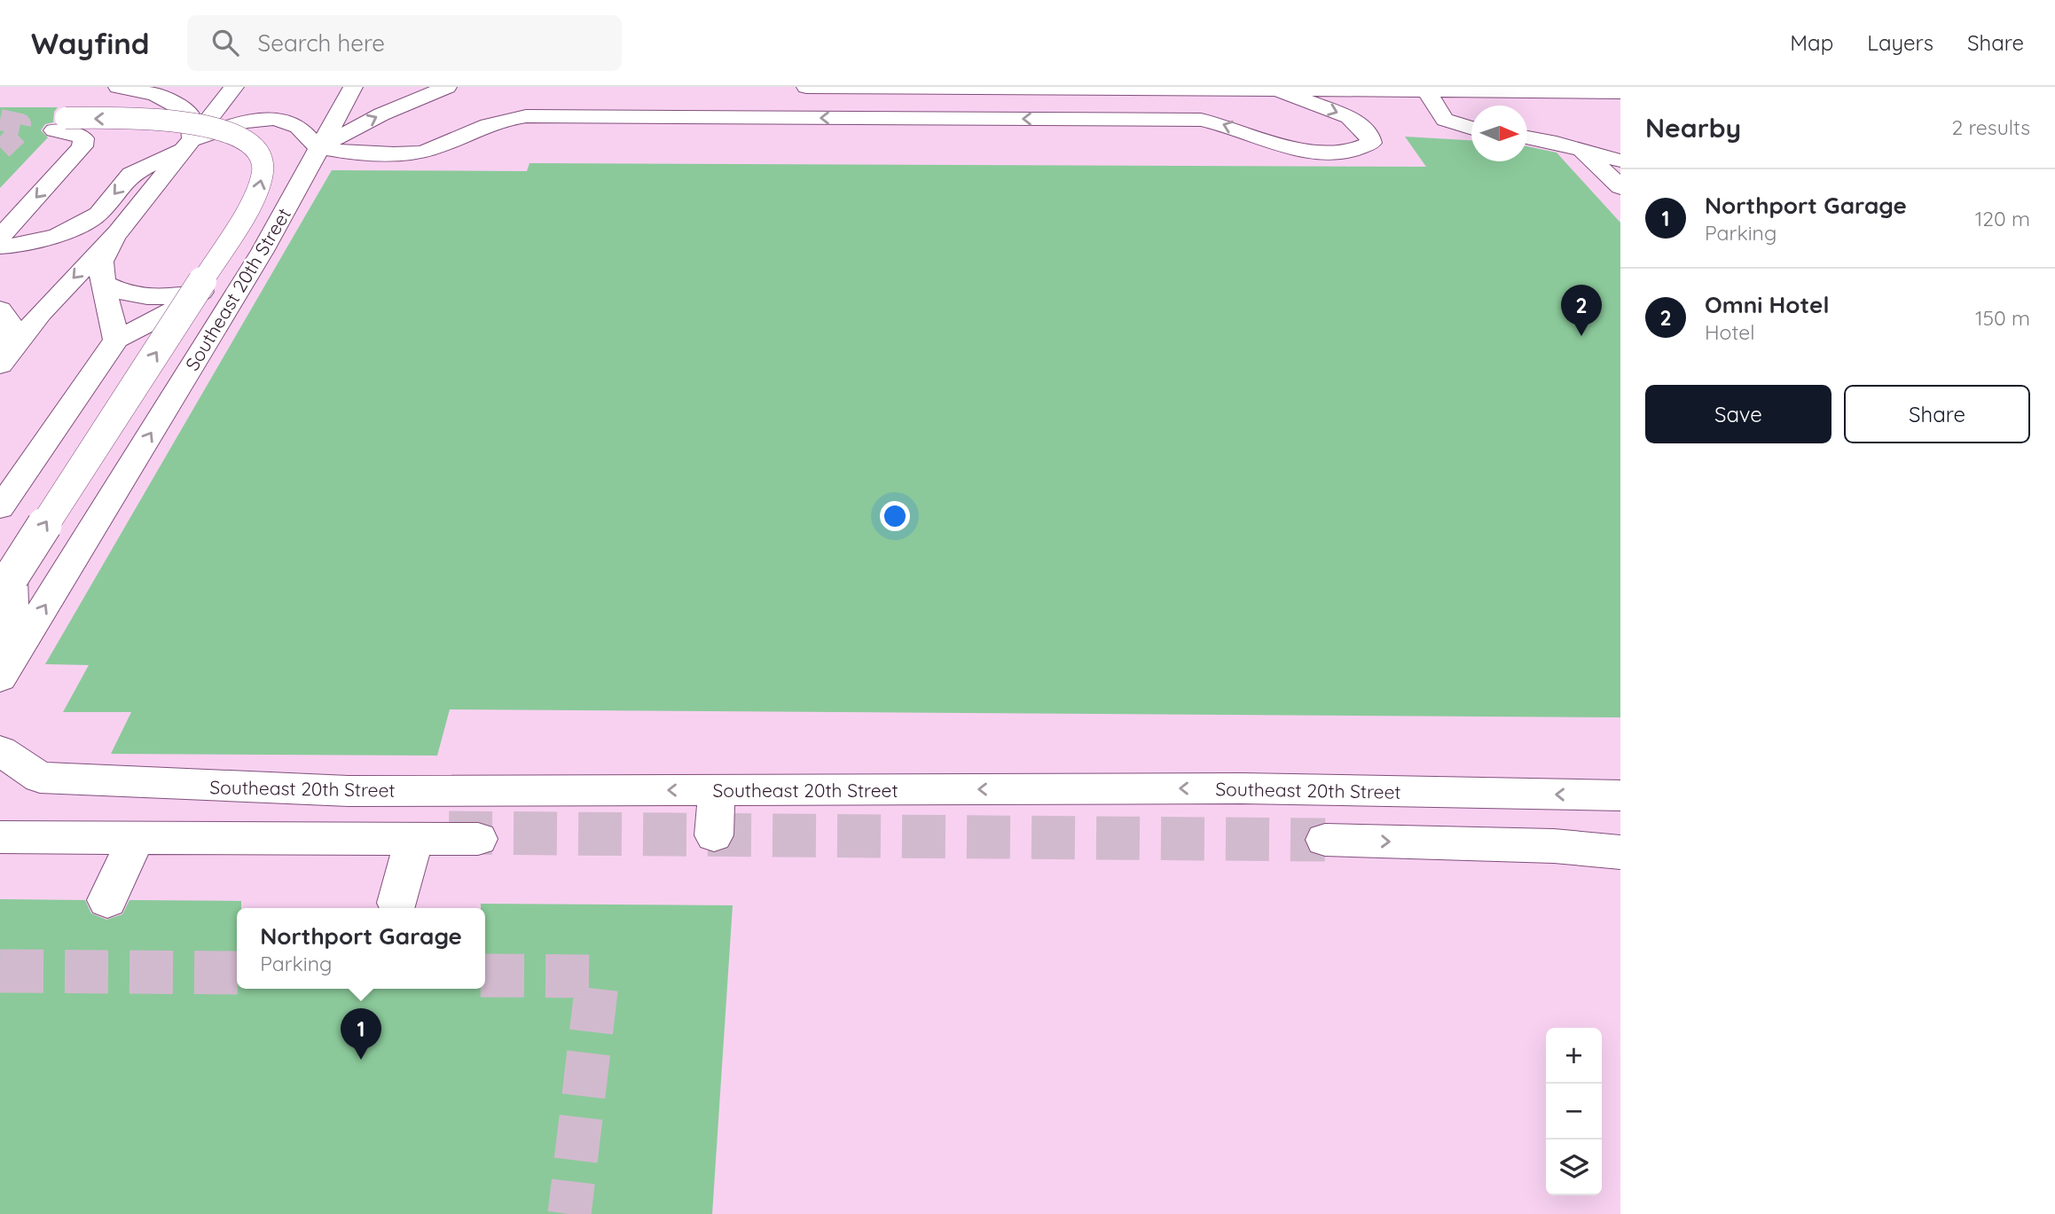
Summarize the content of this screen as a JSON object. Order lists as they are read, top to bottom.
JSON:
{
  "streets": {
    "street": ["Southeast 20th Street"]
  },
  "north": "right",
  "page": {
    "header": "Wayfind",
    "search": "Search here",
    "nav": ["Map", "Layers", "Share"],
    "heading": ["Nearby", "2 results"],
    "list": [
      {
        "mark": "1",
        "name": "Northport Garage",
        "note": "Parking",
        "value": "120 m"
      },
      {
        "mark": "2",
        "name": "Omni Hotel",
        "note": "Hotel",
        "value": "150 m"
      }
    ],
    "pins": ["2", "1"],
    "buttons": ["Save", "Share"],
    "popup": ["Northport Garage", "Parking"],
    "map_buttons": ["+", "−"]
  }
}
